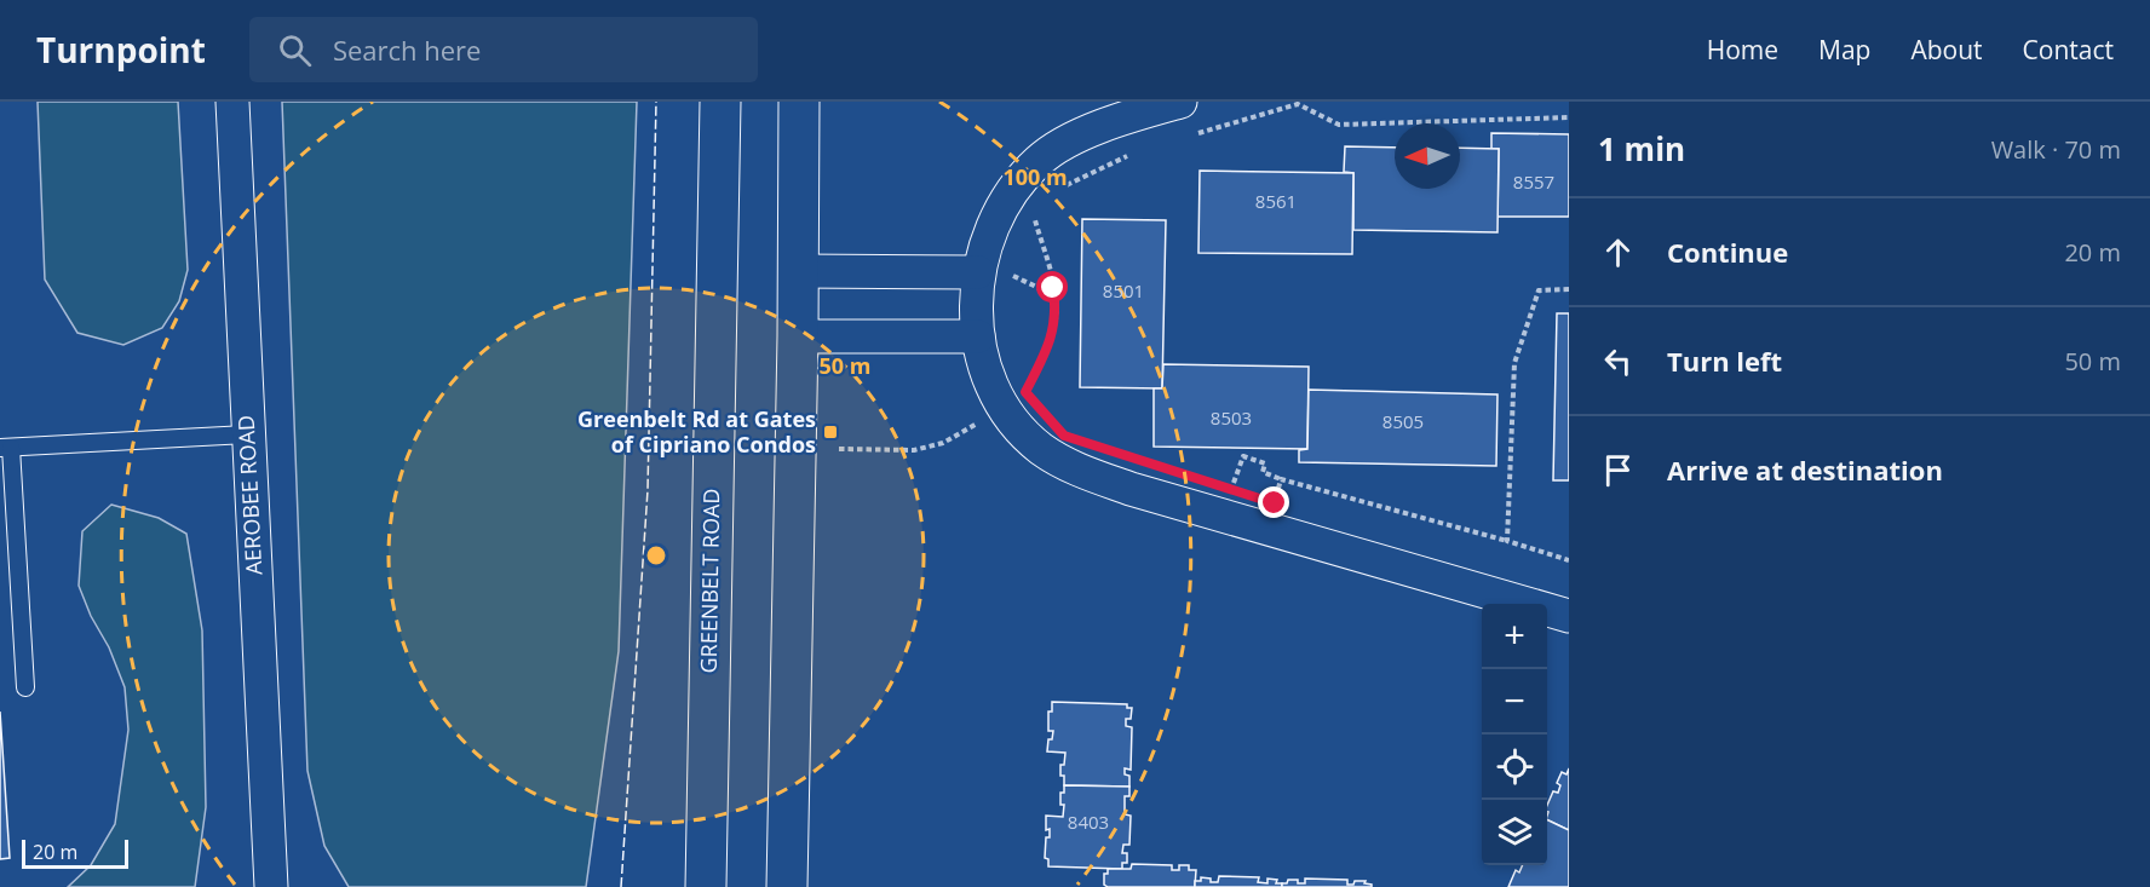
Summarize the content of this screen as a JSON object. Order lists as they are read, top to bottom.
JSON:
{
  "streets": {
    "main road": ["GREENBELT ROAD"],
    "street": ["AEROBEE ROAD"]
  },
  "places": {
    "transit": ["Greenbelt Rd at Gates of Cipriano Condos"]
  },
  "house_numbers": [
    "8557",
    "8561",
    "8501",
    "8503",
    "8505",
    "8403"
  ],
  "scale_bar": "20 m",
  "north": "left",
  "page": {
    "header": "Turnpoint",
    "search": "Search here",
    "nav": [
      "Home",
      "Map",
      "About",
      "Contact"
    ],
    "heading": ["1 min", "Walk · 70 m"],
    "list": [
      ["Continue", "20 m"],
      ["Turn left", "50 m"],
      "Arrive at destination"
    ],
    "map_buttons": ["+", "−"],
    "scale": "20 m"
  },
  "rings": ["100 m", "50 m"]
}
